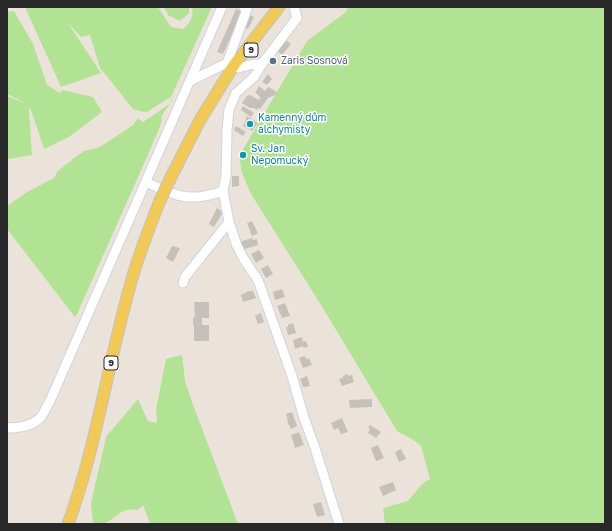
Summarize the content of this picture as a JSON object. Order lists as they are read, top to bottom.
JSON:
{
  "streets": {
    "main road": ["9"]
  },
  "places": ["Zaris Sosnová", "Kamenný dům alchymisty", "Sv. Jan Nepomucký"]
}
